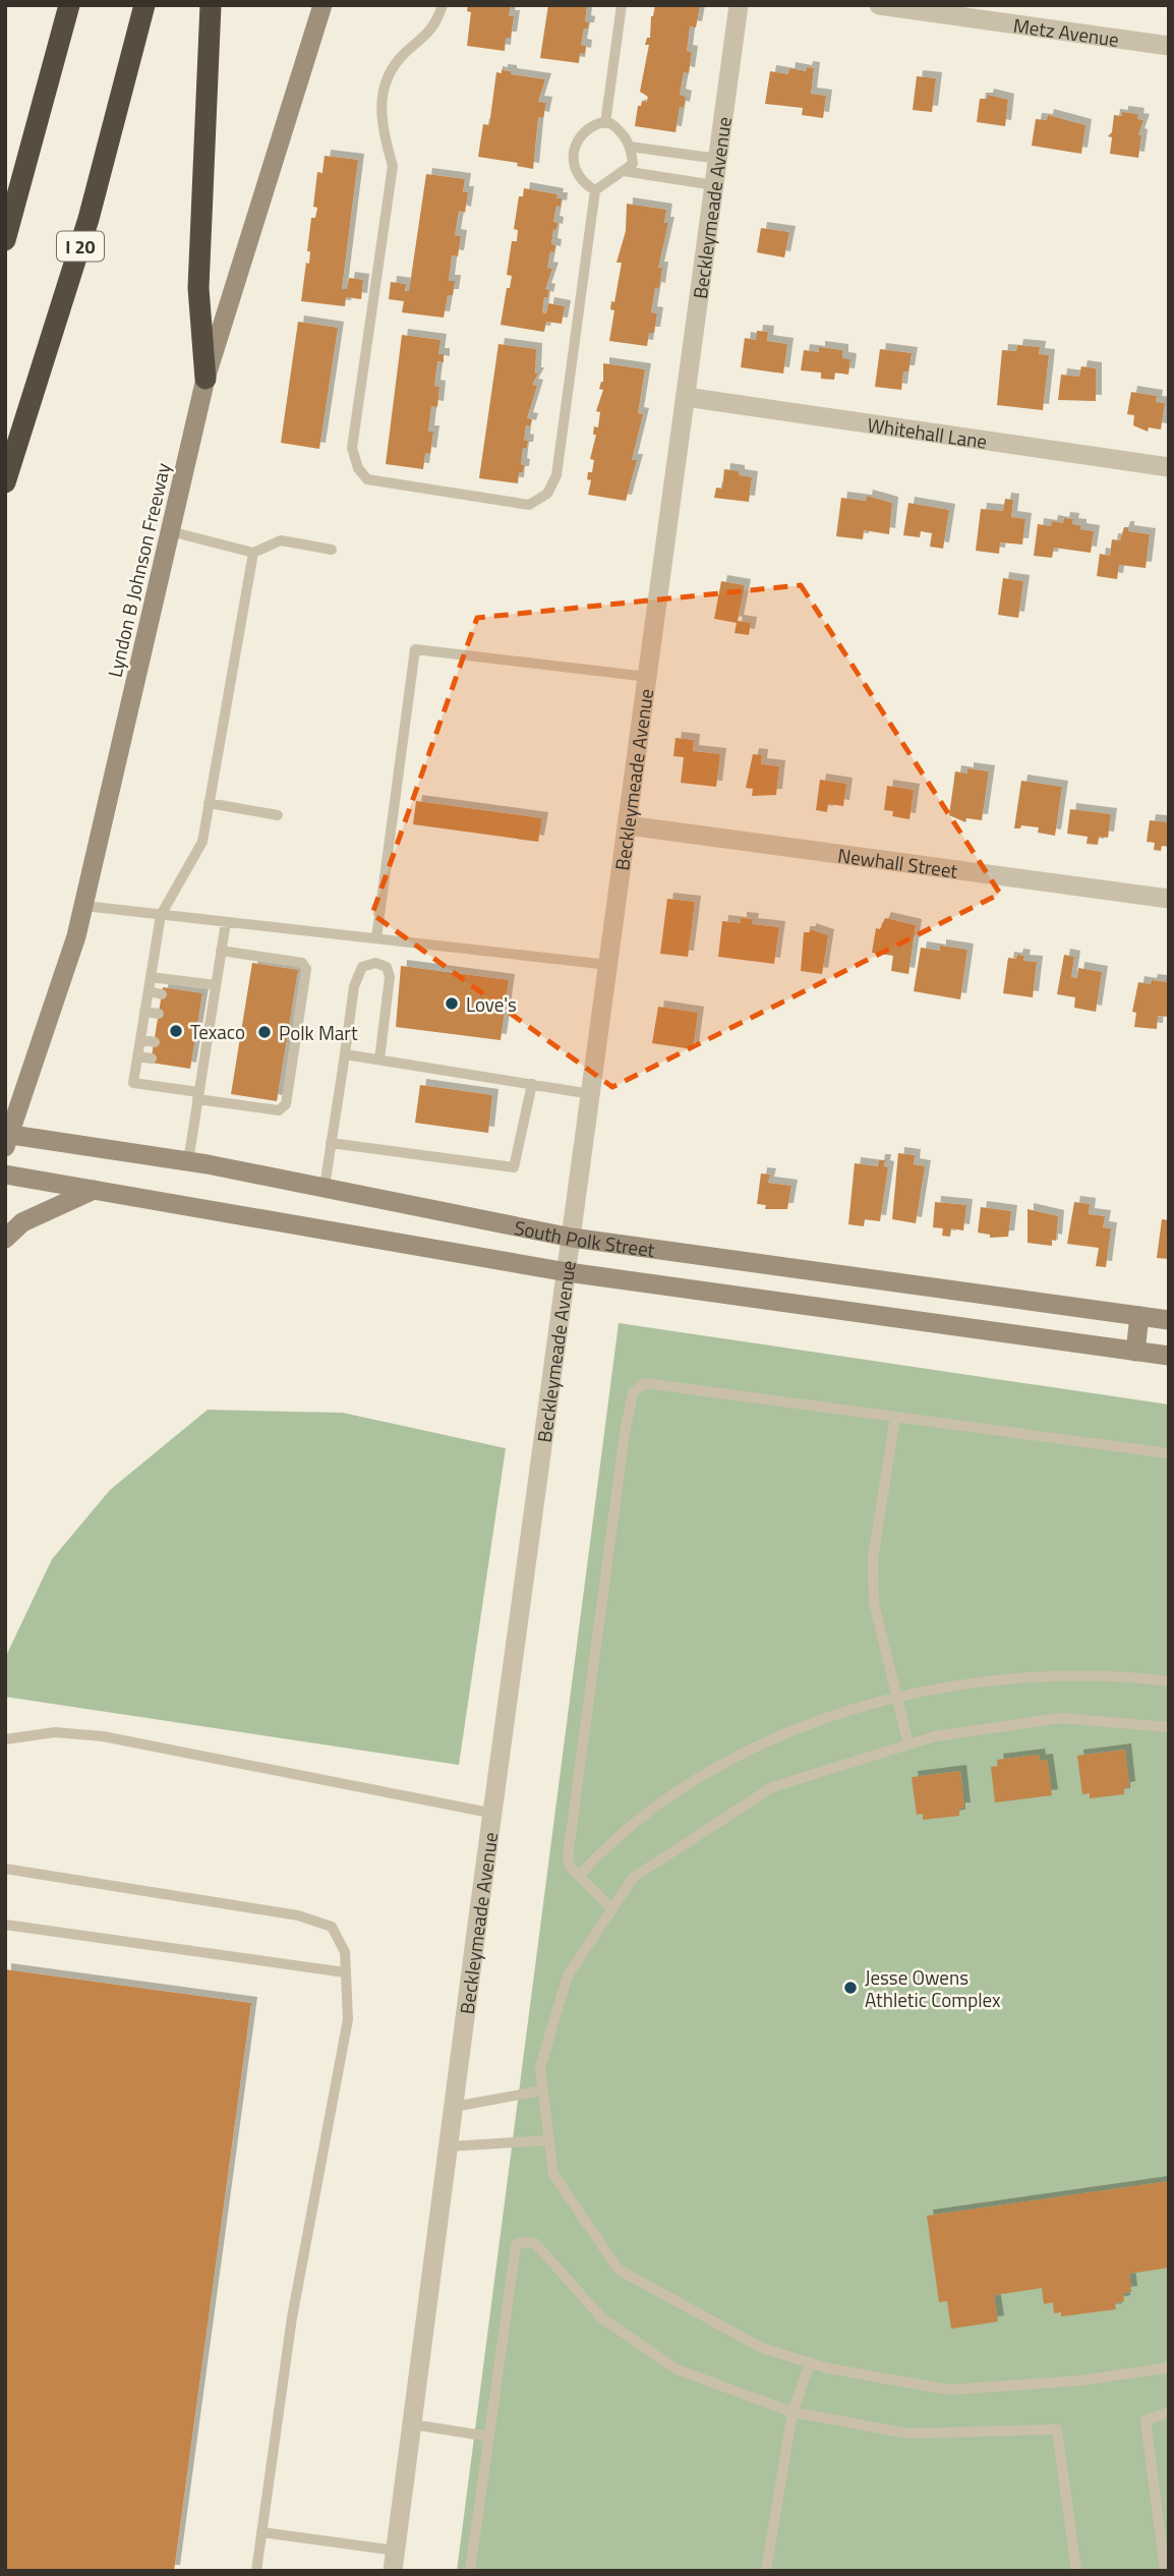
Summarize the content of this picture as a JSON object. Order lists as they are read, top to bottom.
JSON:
{
  "streets": {
    "highway": ["I 20"],
    "main road": ["Lyndon B Johnson Freeway", "South Polk Street"],
    "street": [
      "Metz Avenue",
      "Beckleymeade Avenue",
      "Whitehall Lane",
      "Newhall Street"
    ]
  },
  "crossings": [
    ["Beckleymeade Avenue", "Whitehall Lane"],
    ["Beckleymeade Avenue", "Newhall Street"],
    ["Beckleymeade Avenue", "South Polk Street"],
    ["Lyndon B Johnson Freeway", "South Polk Street"]
  ],
  "places": [
    "Love's",
    "Texaco",
    "Polk Mart",
    "Jesse Owens Athletic Complex"
  ]
}
